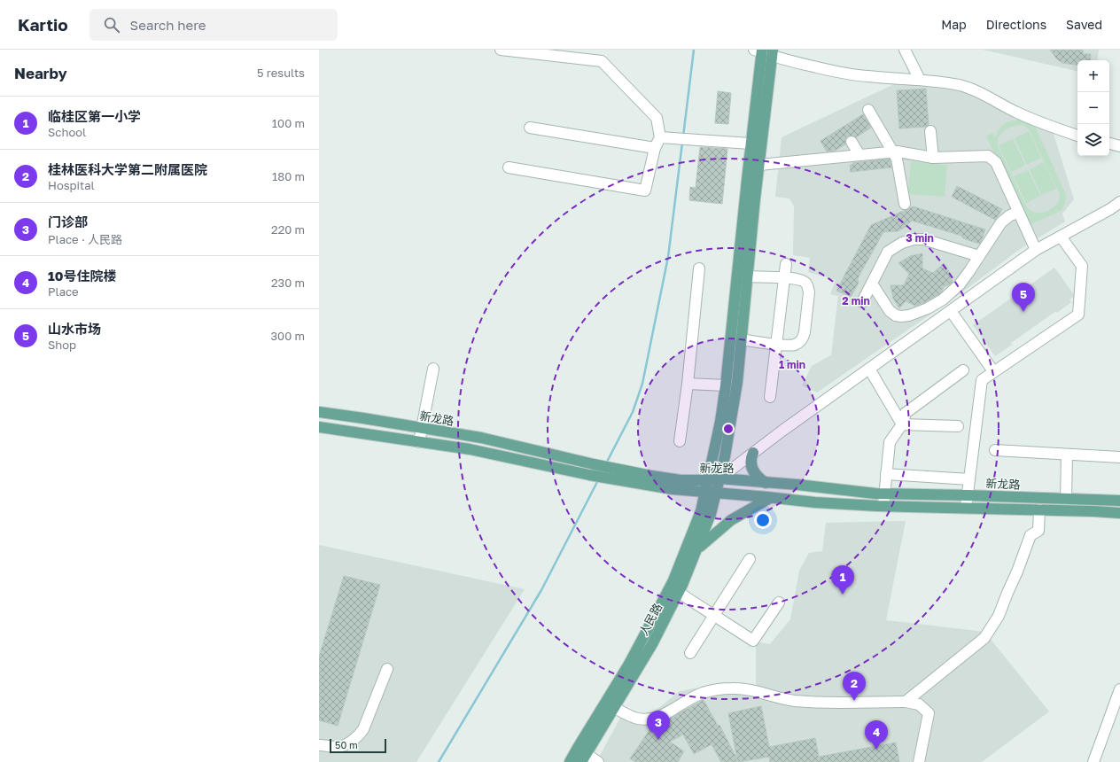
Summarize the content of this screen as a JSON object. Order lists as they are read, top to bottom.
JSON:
{
  "streets": {
    "main road": ["新龙路", "人民路"]
  },
  "crossings": [
    ["新龙路", "人民路"]
  ],
  "scale_bar": "50 m",
  "page": {
    "header": "Kartio",
    "search": "Search here",
    "nav": ["Map", "Directions", "Saved"],
    "heading": ["Nearby", "5 results"],
    "map_buttons": ["+", "−"],
    "list": [
      {
        "mark": "1",
        "name": "临桂区第一小学",
        "note": "School",
        "value": "100 m"
      },
      {
        "mark": "2",
        "name": "桂林医科大学第二附属医院",
        "note": "Hospital",
        "value": "180 m"
      },
      {
        "mark": "3",
        "name": "门诊部",
        "note": "Place · 人民路",
        "value": "220 m"
      },
      {
        "mark": "4",
        "name": "10号住院楼",
        "note": "Place",
        "value": "230 m"
      },
      {
        "mark": "5",
        "name": "山水市场",
        "note": "Shop",
        "value": "300 m"
      }
    ],
    "pins": [
      "5",
      "1",
      "2",
      "3",
      "4"
    ],
    "scale": "50 m"
  },
  "rings": ["3 min", "2 min", "1 min"]
}
